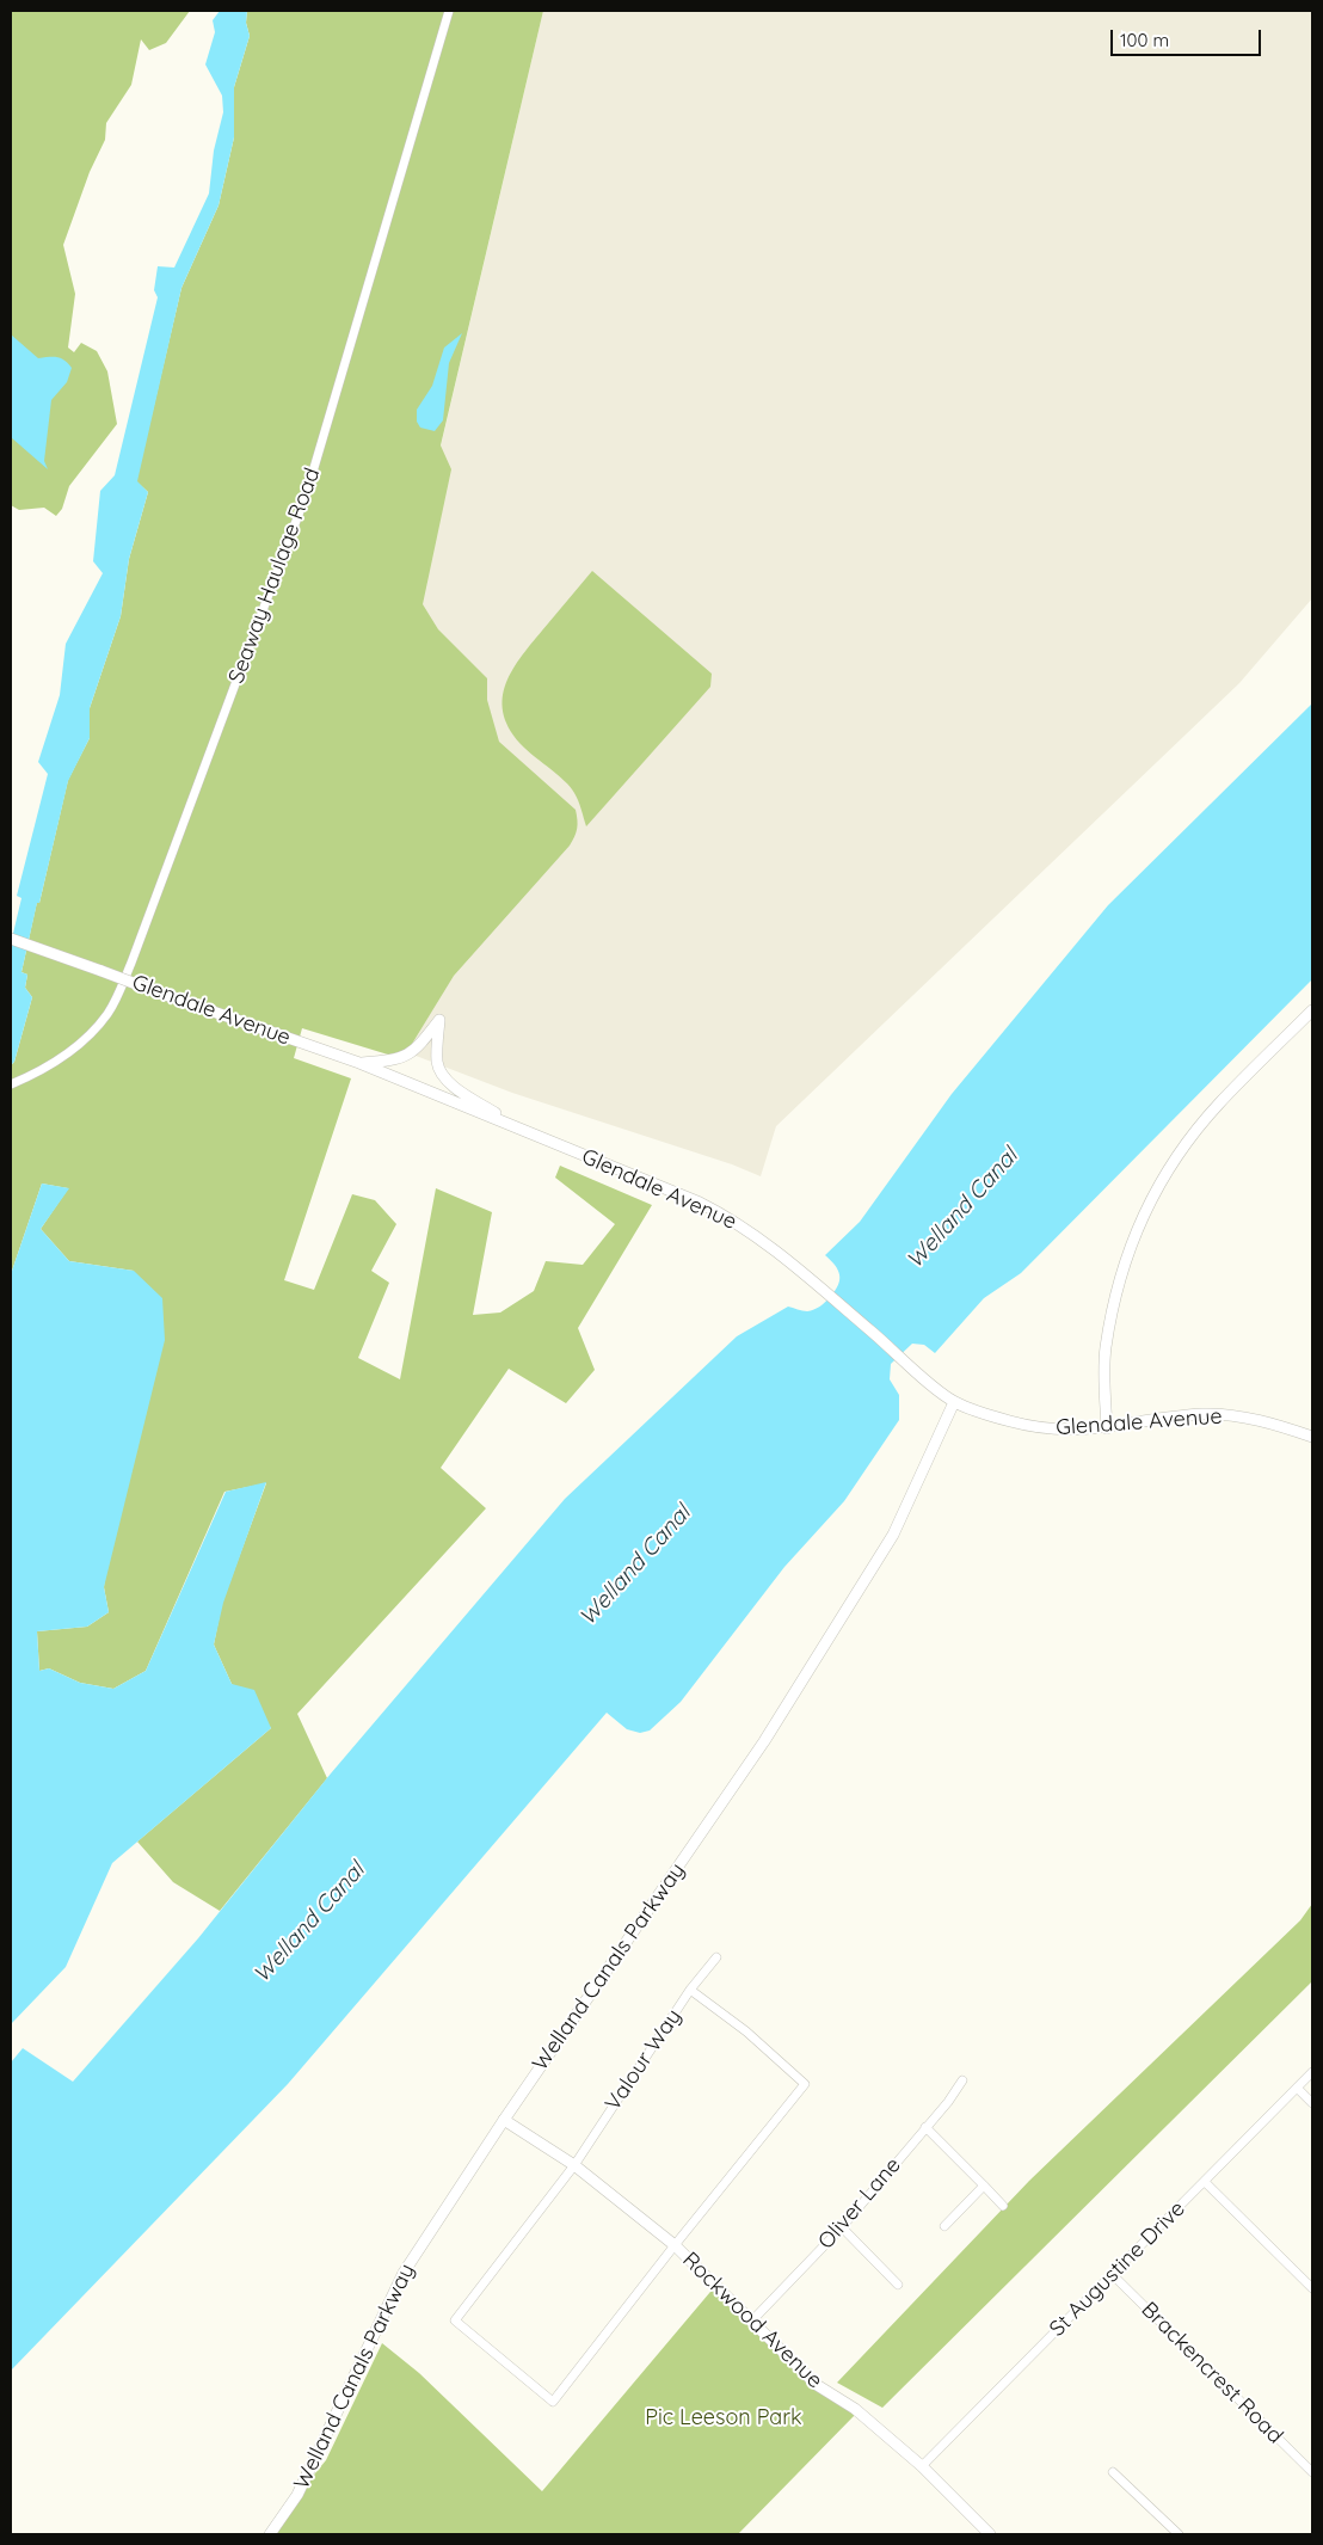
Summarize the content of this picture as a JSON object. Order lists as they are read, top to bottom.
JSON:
{
  "streets": {
    "main road": ["Glendale Avenue", "Welland Canals Parkway", "Rockwood Avenue"],
    "street": [
      "Seaway Haulage Road",
      "Valour Way",
      "Oliver Lane",
      "St Augustine Drive",
      "Brackencrest Road"
    ]
  },
  "crossings": [
    ["Glendale Avenue", "Welland Canals Parkway"],
    ["Welland Canals Parkway", "Rockwood Avenue"],
    ["Valour Way", "Rockwood Avenue"],
    ["Oliver Lane", "Rockwood Avenue"],
    ["St Augustine Drive", "Rockwood Avenue"],
    ["St Augustine Drive", "Brackencrest Road"]
  ],
  "water": ["Welland Canal"],
  "parks": ["Pic Leeson Park"],
  "scale_bar": "100 m"
}
